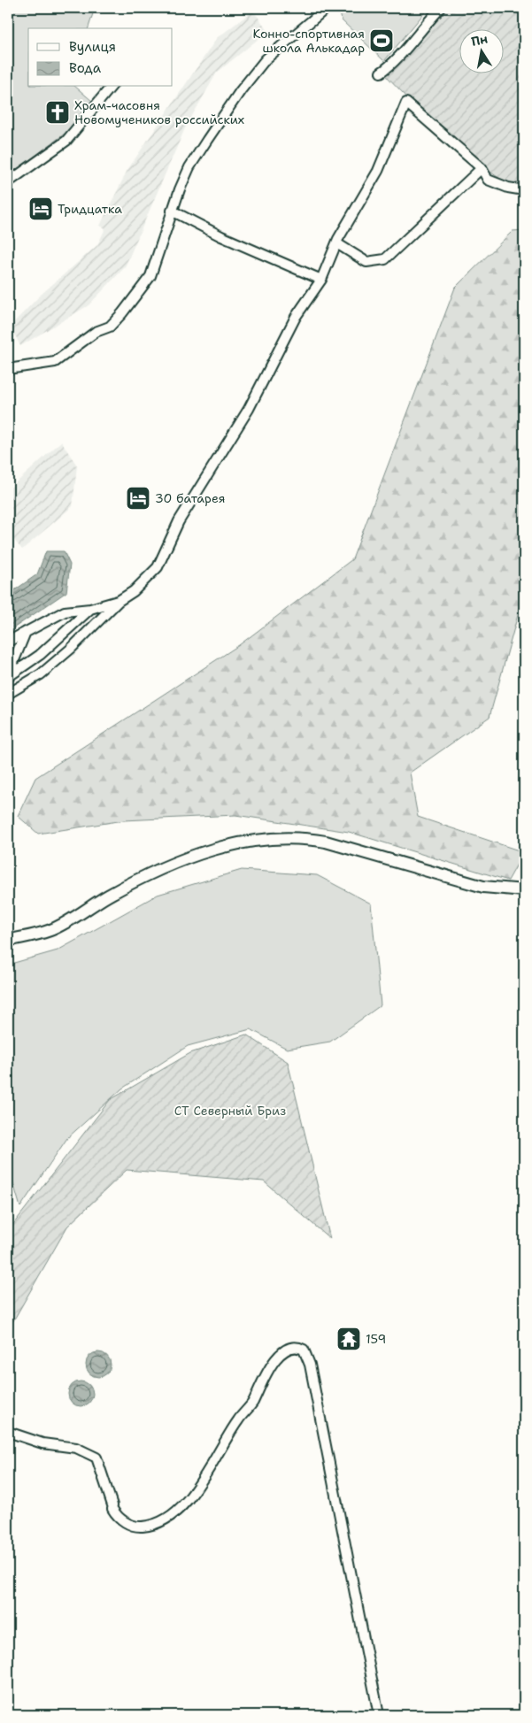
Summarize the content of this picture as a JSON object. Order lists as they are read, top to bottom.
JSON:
{
  "parks": ["СТ Северный Бриз"],
  "places": {
    "sports": ["Конно-спортивная школа Алькадар"],
    "church": ["Храм-часовня Новомучеников российских"],
    "hotel": ["Тридцатка", "30 батарея"],
    "temple": ["159"]
  },
  "legend": ["Вулиця", "Вода"],
  "north": "top"
}
